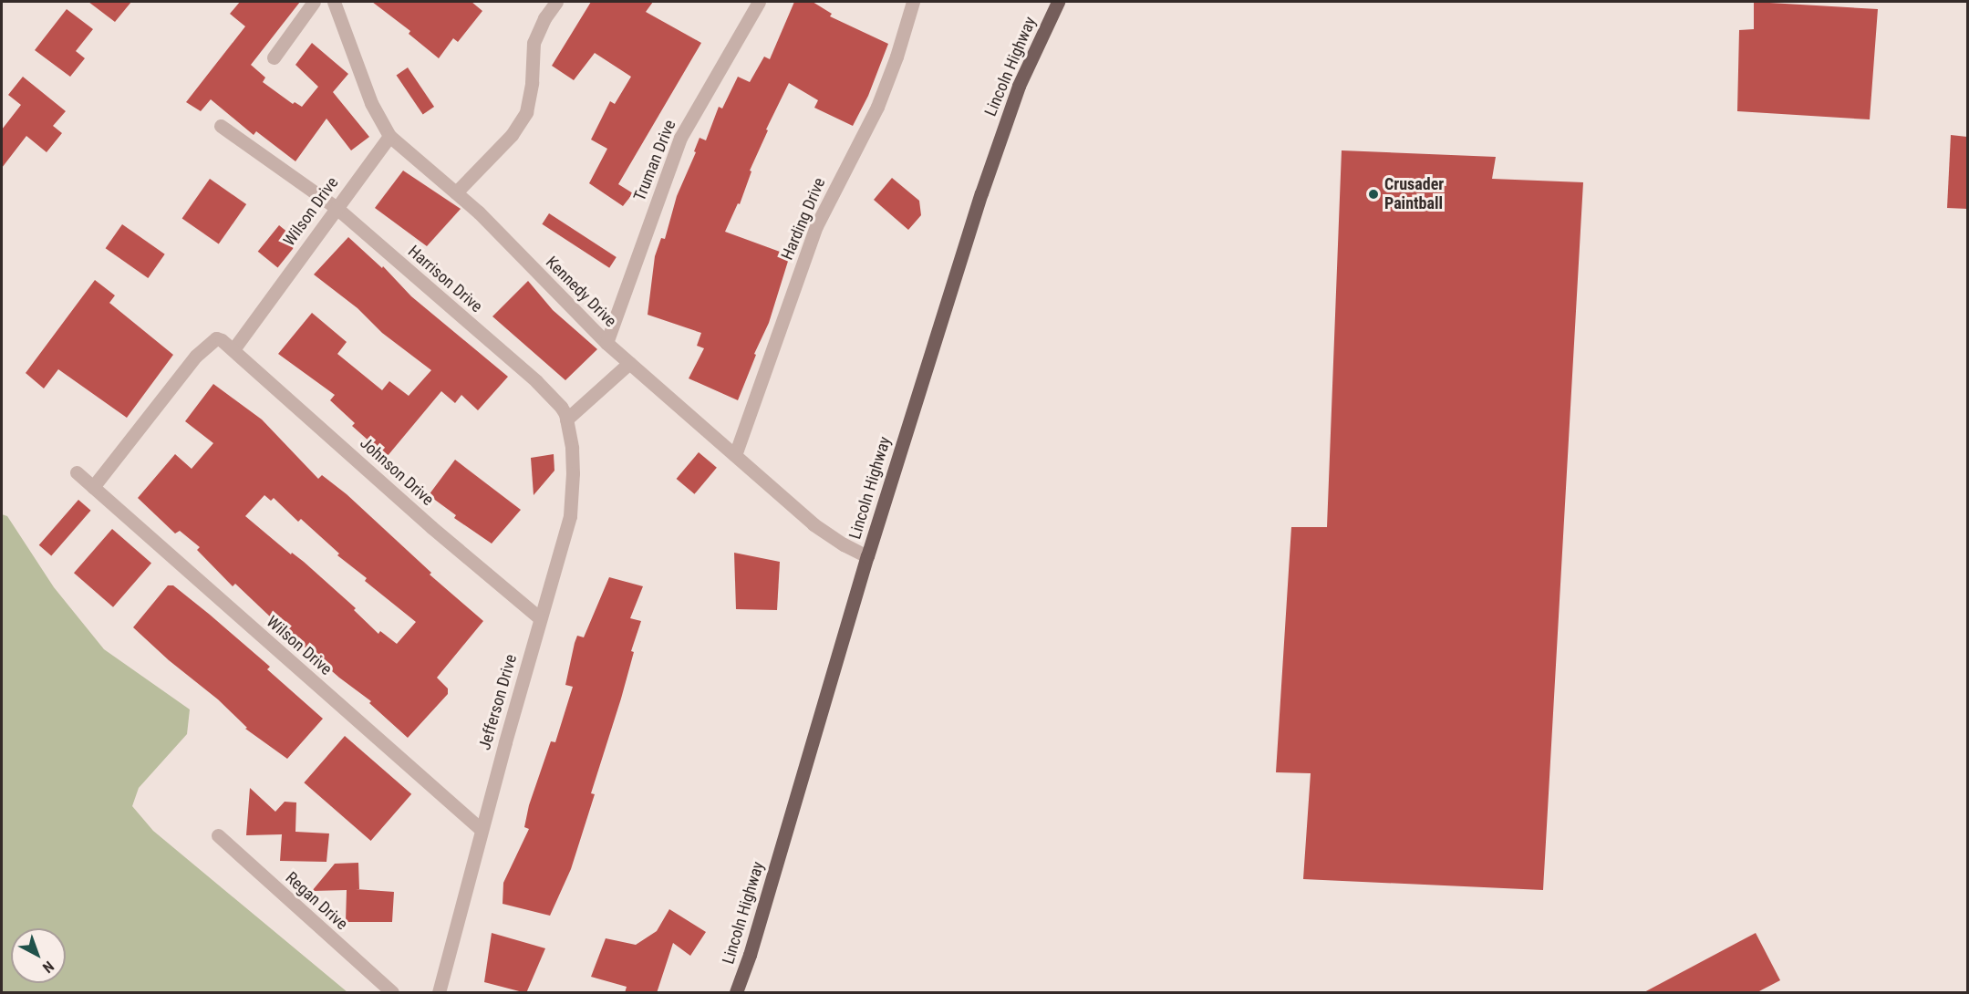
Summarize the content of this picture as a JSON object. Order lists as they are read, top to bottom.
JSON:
{
  "streets": {
    "main road": ["Lincoln Highway"],
    "street": [
      "Truman Drive",
      "Wilson Drive",
      "Harding Drive",
      "Harrison Drive",
      "Kennedy Drive",
      "Johnson Drive",
      "Jefferson Drive",
      "Regan Drive"
    ]
  },
  "crossings": [
    ["Lincoln Highway", "Kennedy Drive"],
    ["Truman Drive", "Kennedy Drive"],
    ["Wilson Drive", "Harrison Drive"],
    ["Wilson Drive", "Kennedy Drive"],
    ["Wilson Drive", "Johnson Drive"],
    ["Wilson Drive", "Jefferson Drive"],
    ["Harding Drive", "Kennedy Drive"],
    ["Harrison Drive", "Jefferson Drive"],
    ["Johnson Drive", "Jefferson Drive"]
  ],
  "places": ["Crusader Paintball"],
  "north": "bottom right"
}
